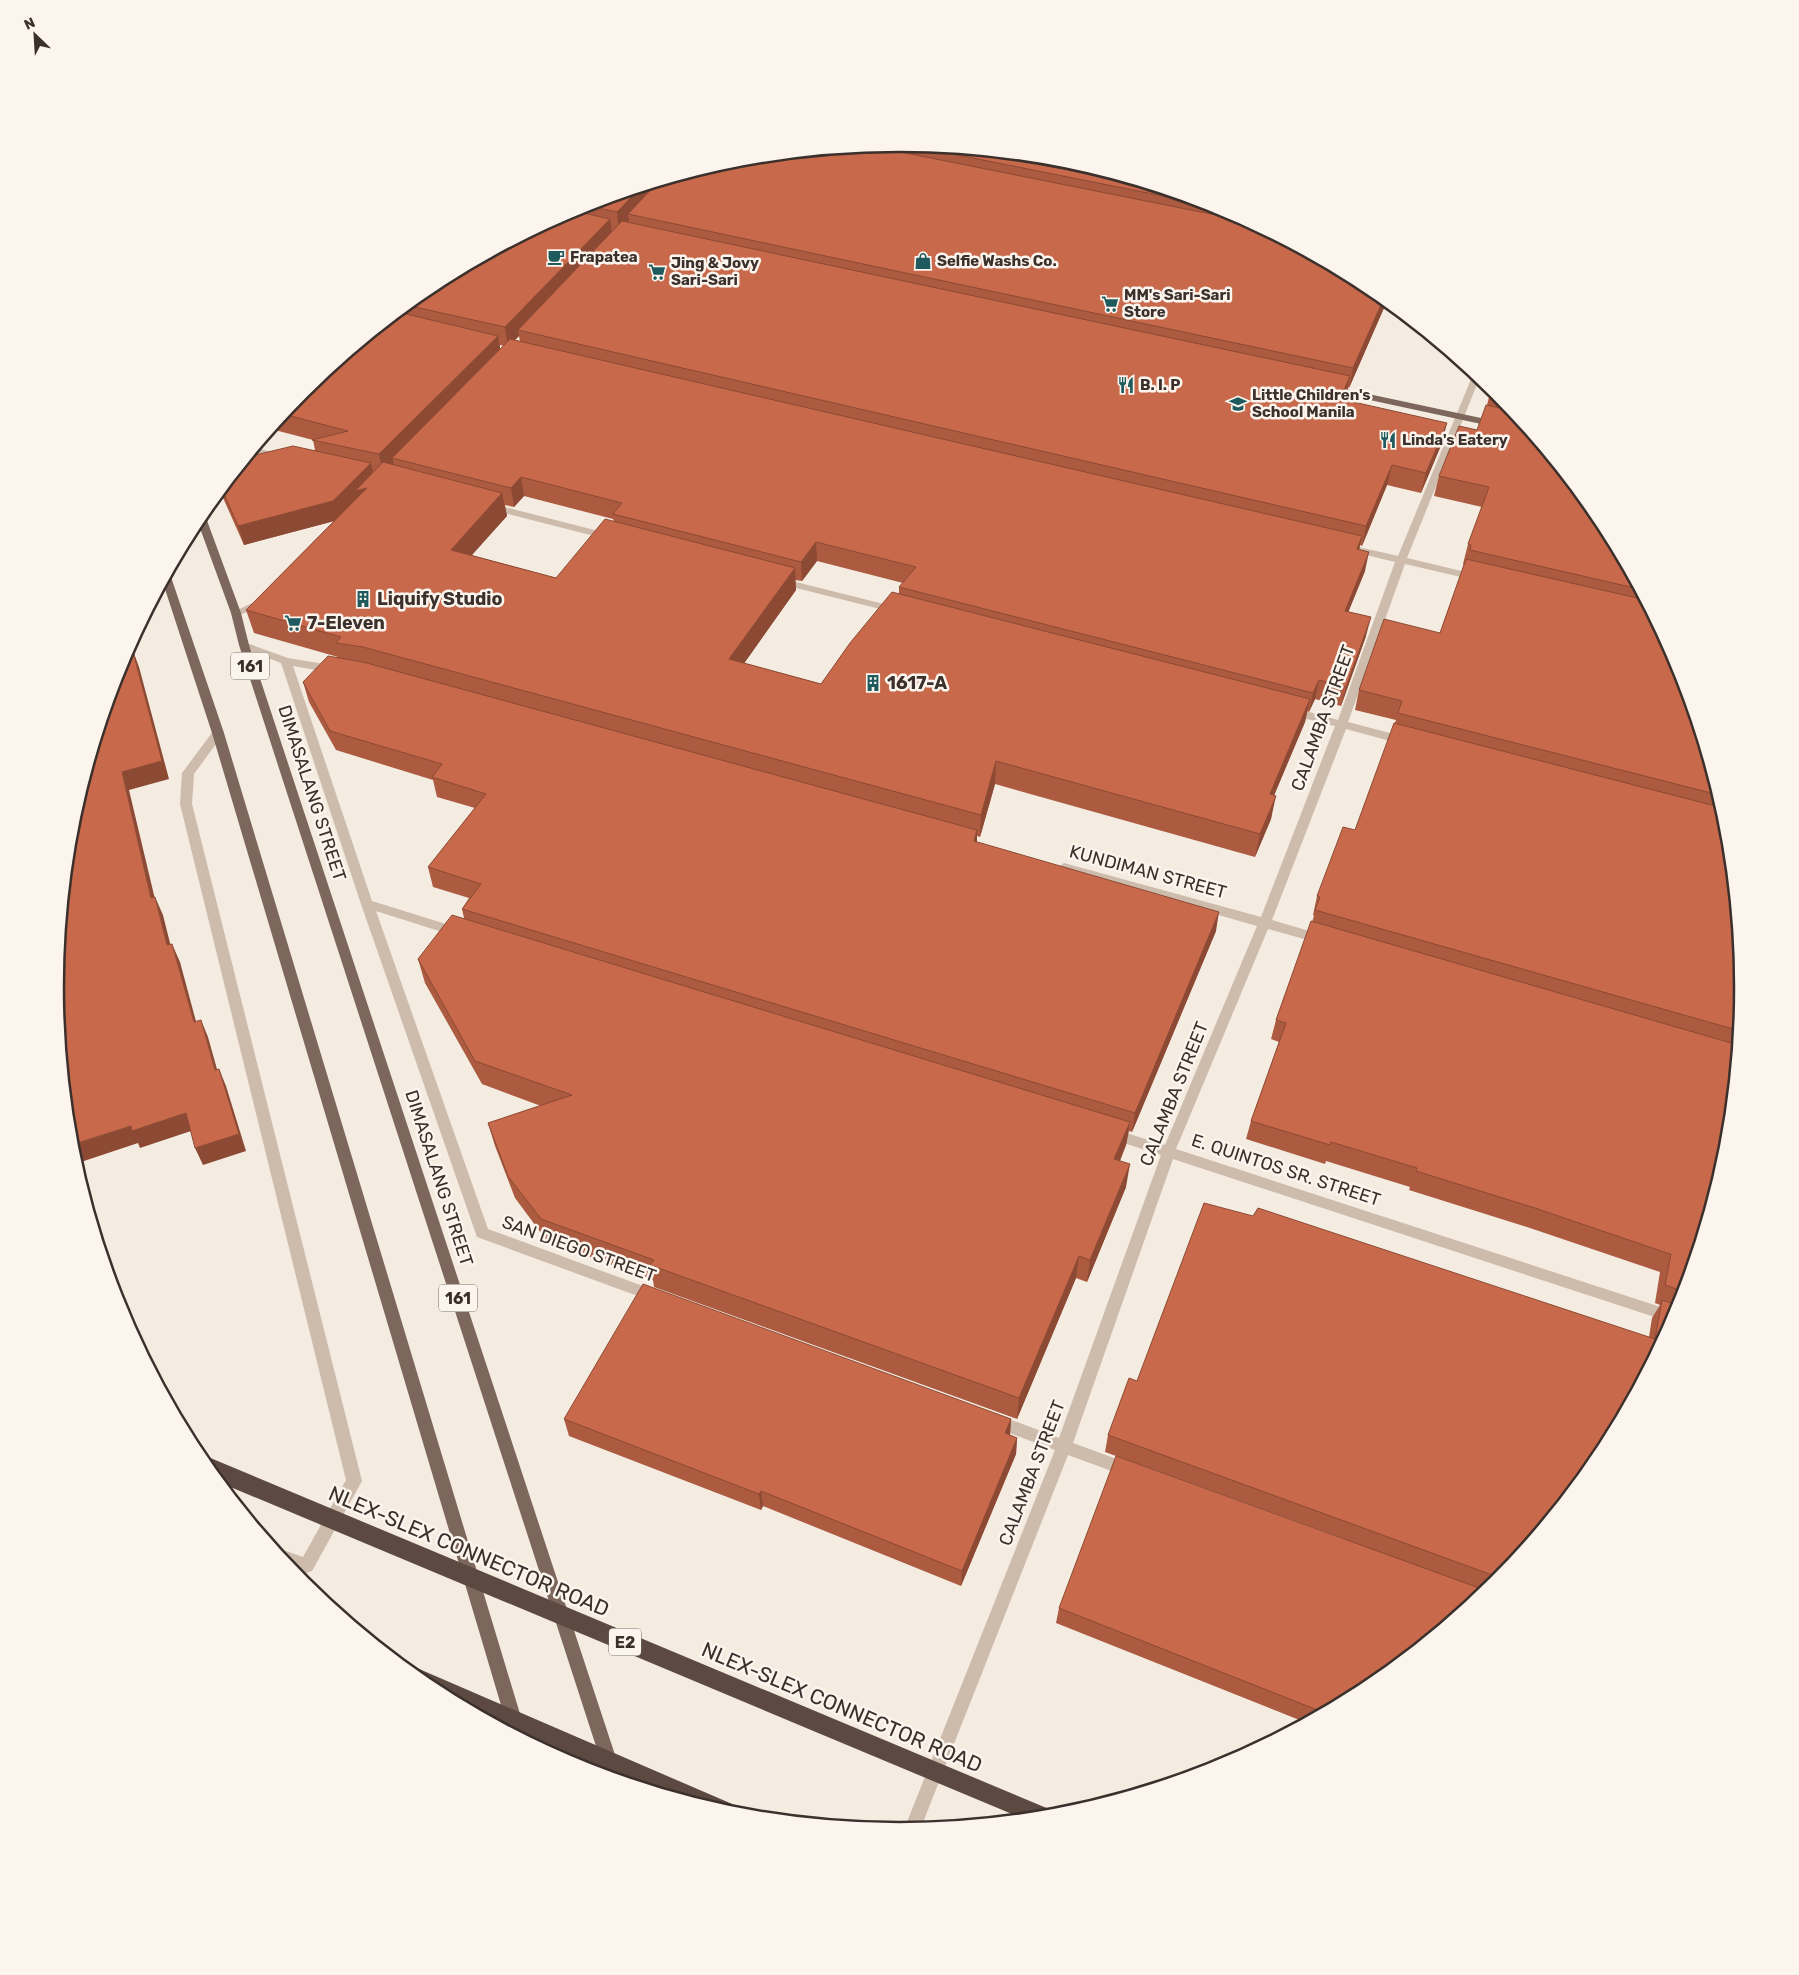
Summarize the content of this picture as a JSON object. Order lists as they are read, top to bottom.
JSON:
{
  "streets": {
    "highway": ["NLEX-SLEX CONNECTOR ROAD", "E2"],
    "main road": ["161", "DIMASALANG STREET"],
    "street": [
      "CALAMBA STREET",
      "KUNDIMAN STREET",
      "E. QUINTOS SR. STREET",
      "SAN DIEGO STREET"
    ]
  },
  "crossings": [
    ["CALAMBA STREET", "KUNDIMAN STREET"],
    ["CALAMBA STREET", "E. QUINTOS SR. STREET"],
    ["DIMASALANG STREET", "SAN DIEGO STREET"]
  ],
  "places": {
    "cafe": ["Frapatea"],
    "shop": ["Selfie Washs Co."],
    "supermarket": ["Jing & Jovy Sari-Sari", "MM's Sari-Sari Store", "7-Eleven"],
    "restaurant": ["B. I. P", "Linda's Eatery"],
    "school or university": ["Little Children's School Manila"],
    "building": ["Liquify Studio", "1617-A"]
  },
  "north": "top left"
}
